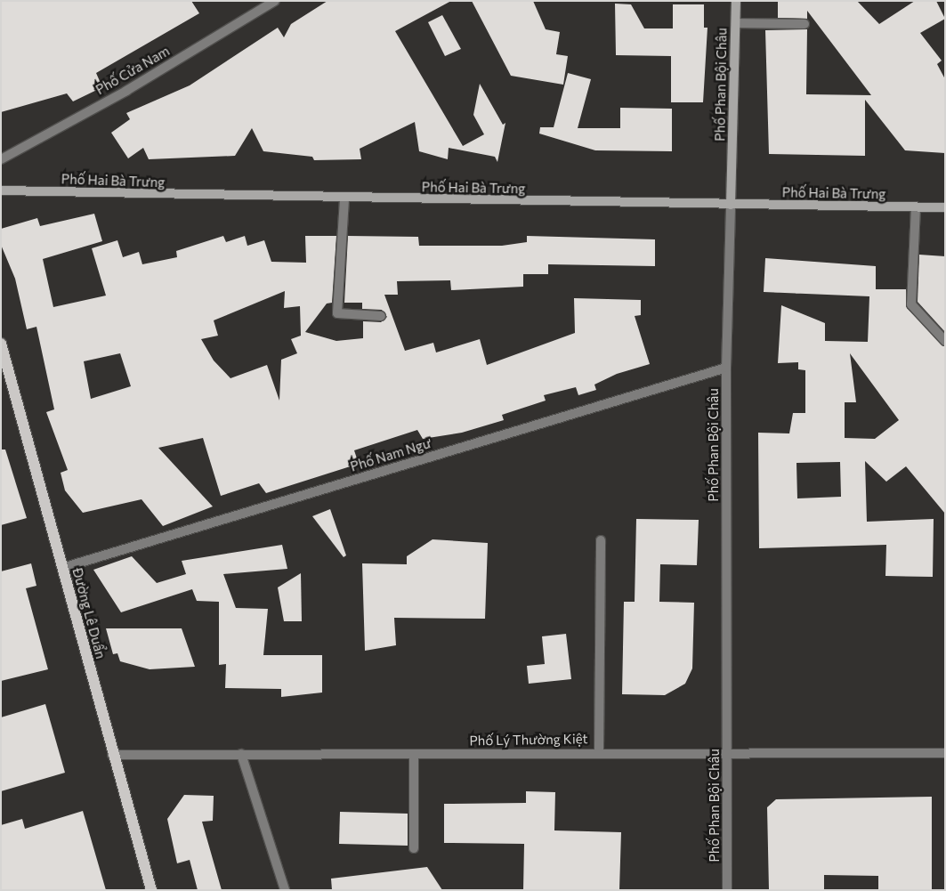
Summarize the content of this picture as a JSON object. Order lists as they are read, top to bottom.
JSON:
{
  "streets": {
    "main road": ["Phố Phan Bội Châu", "Phố Hai Bà Trưng", "Đường Lê Duẩn"],
    "street": ["Phố Cửa Nam", "Phố Nam Ngư", "Phố Lý Thường Kiệt"]
  },
  "crossings": [
    ["Phố Phan Bội Châu", "Phố Hai Bà Trưng"],
    ["Phố Phan Bội Châu", "Phố Nam Ngư"],
    ["Phố Phan Bội Châu", "Phố Lý Thường Kiệt"],
    ["Phố Nam Ngư", "Đường Lê Duẩn"],
    ["Đường Lê Duẩn", "Phố Lý Thường Kiệt"]
  ]
}
